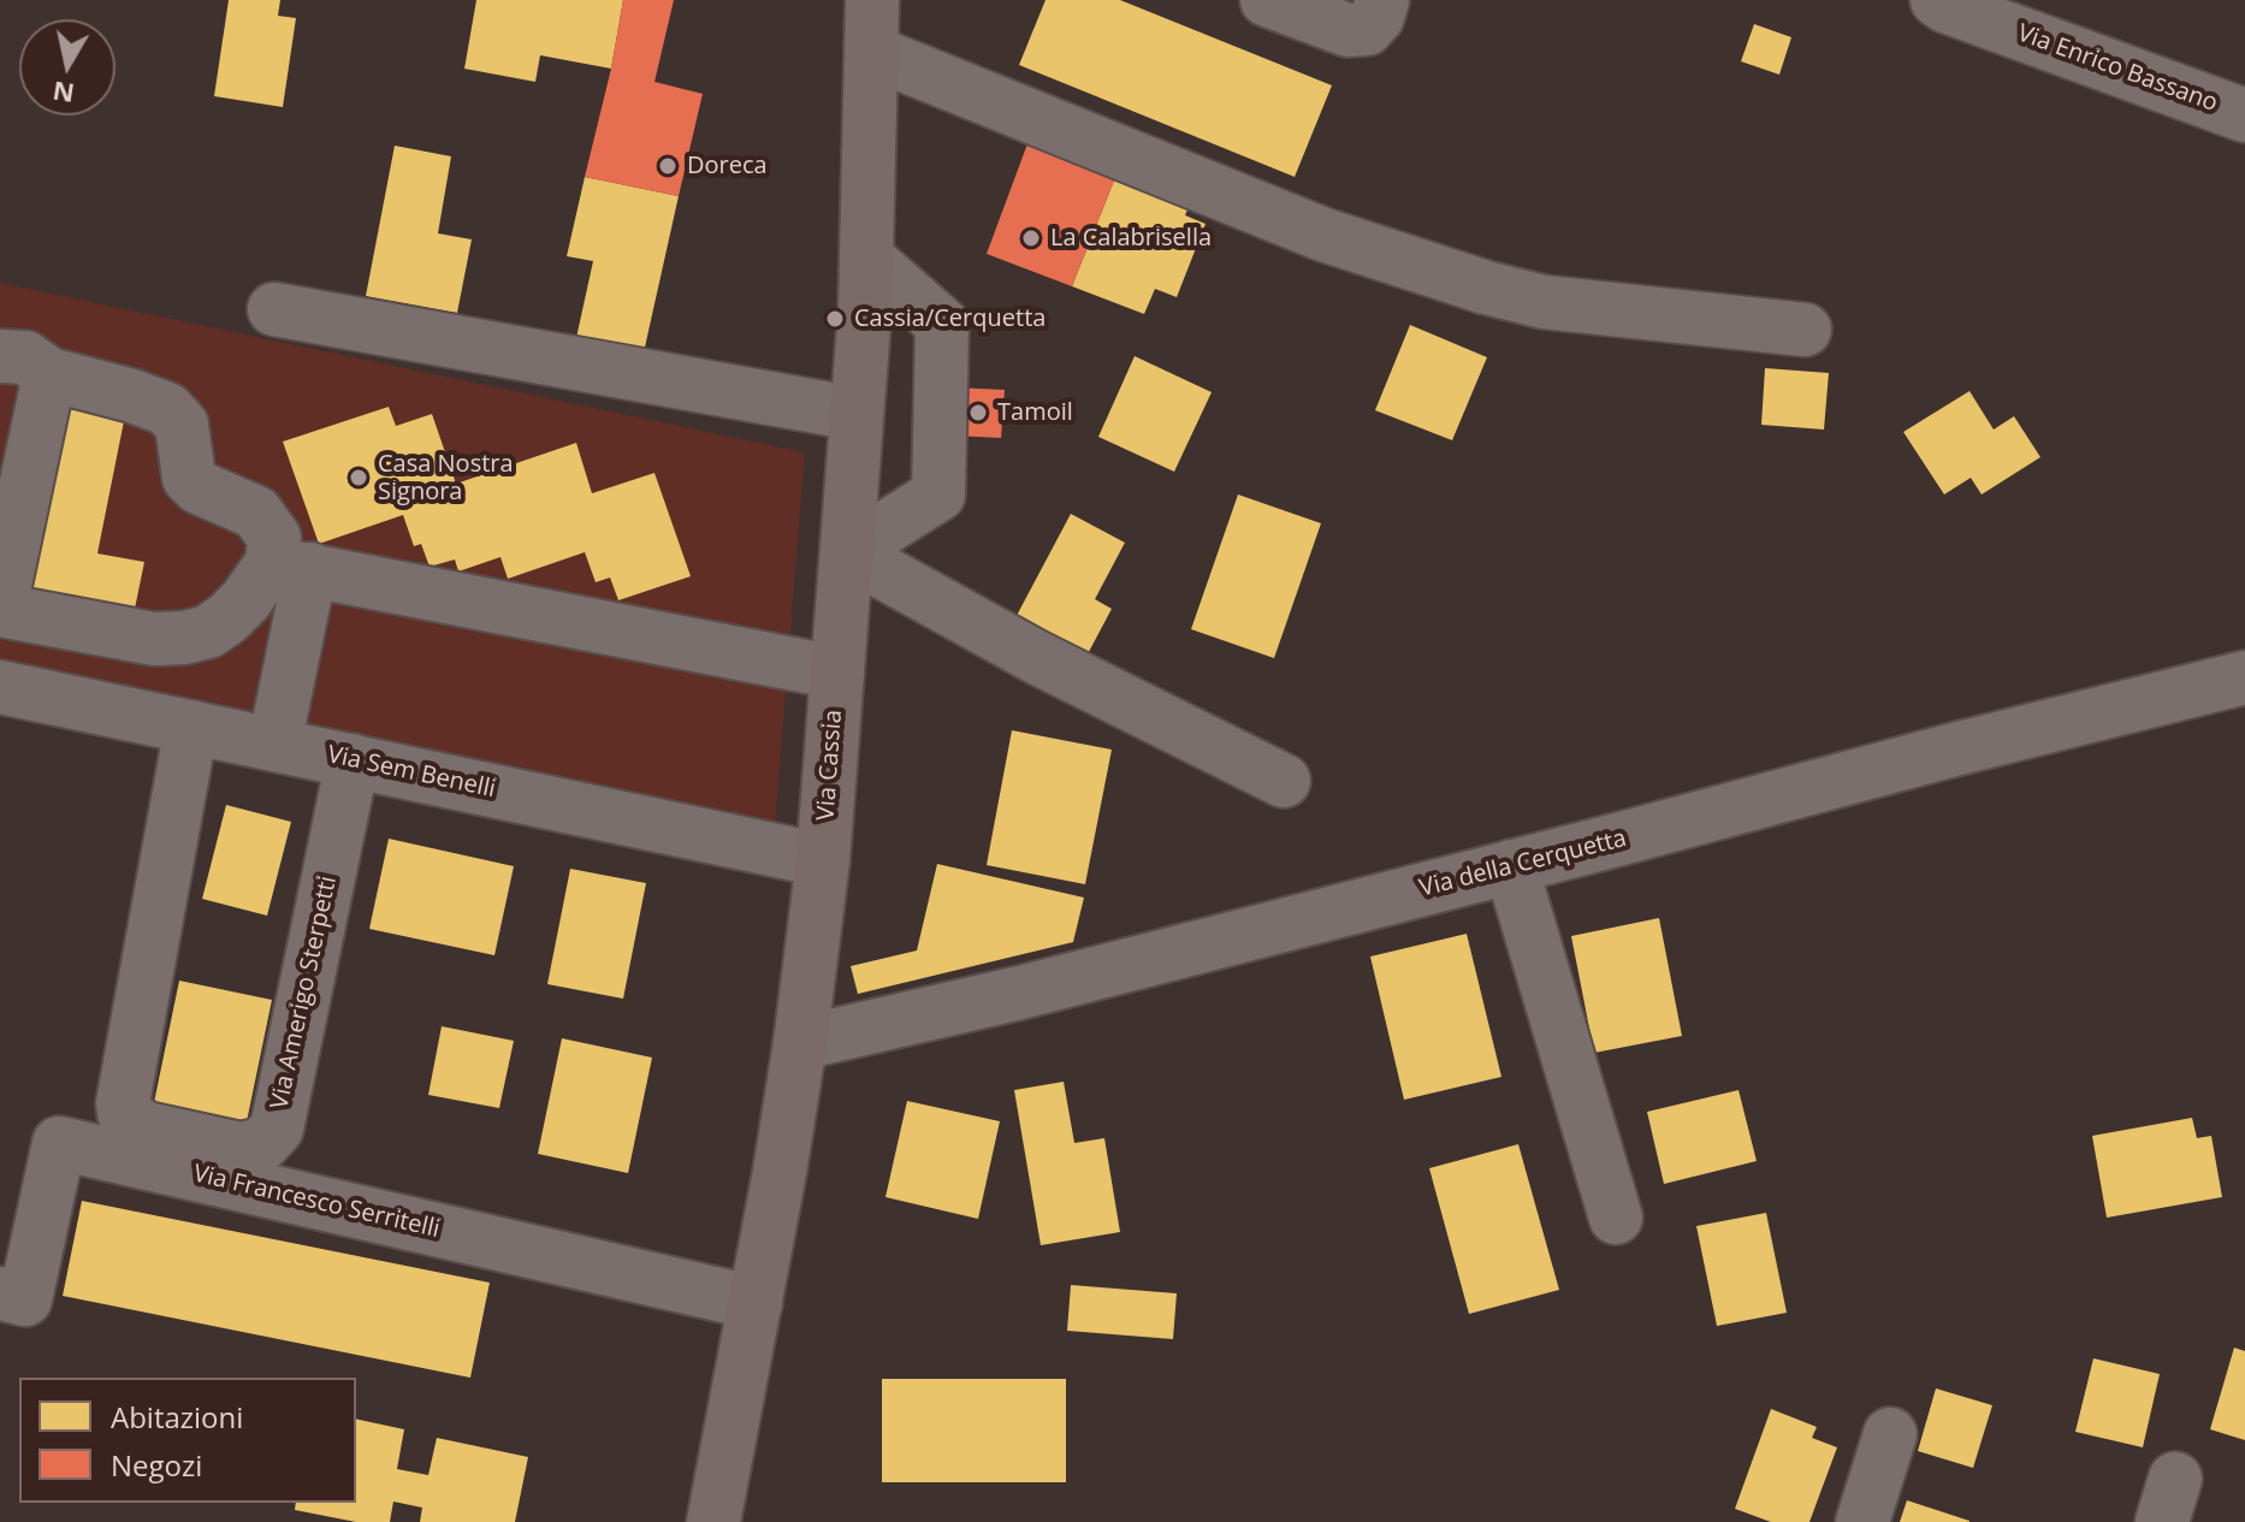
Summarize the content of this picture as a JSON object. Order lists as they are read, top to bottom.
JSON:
{
  "streets": {
    "main road": ["Via Cassia"],
    "street": [
      "Via Enrico Bassano",
      "Via Sem Benelli",
      "Via della Cerquetta",
      "Via Amerigo Sterpetti",
      "Via Francesco Serritelli"
    ]
  },
  "crossings": [
    ["Via Cassia", "Via Sem Benelli"],
    ["Via Cassia", "Via della Cerquetta"],
    ["Via Cassia", "Via Francesco Serritelli"],
    ["Via Sem Benelli", "Via Amerigo Sterpetti"]
  ],
  "places": [
    "Doreca",
    "La Calabrisella",
    "Cassia/Cerquetta",
    "Tamoil",
    "Casa Nostra Signora"
  ],
  "legend": ["Abitazioni", "Negozi"],
  "north": "bottom"
}
